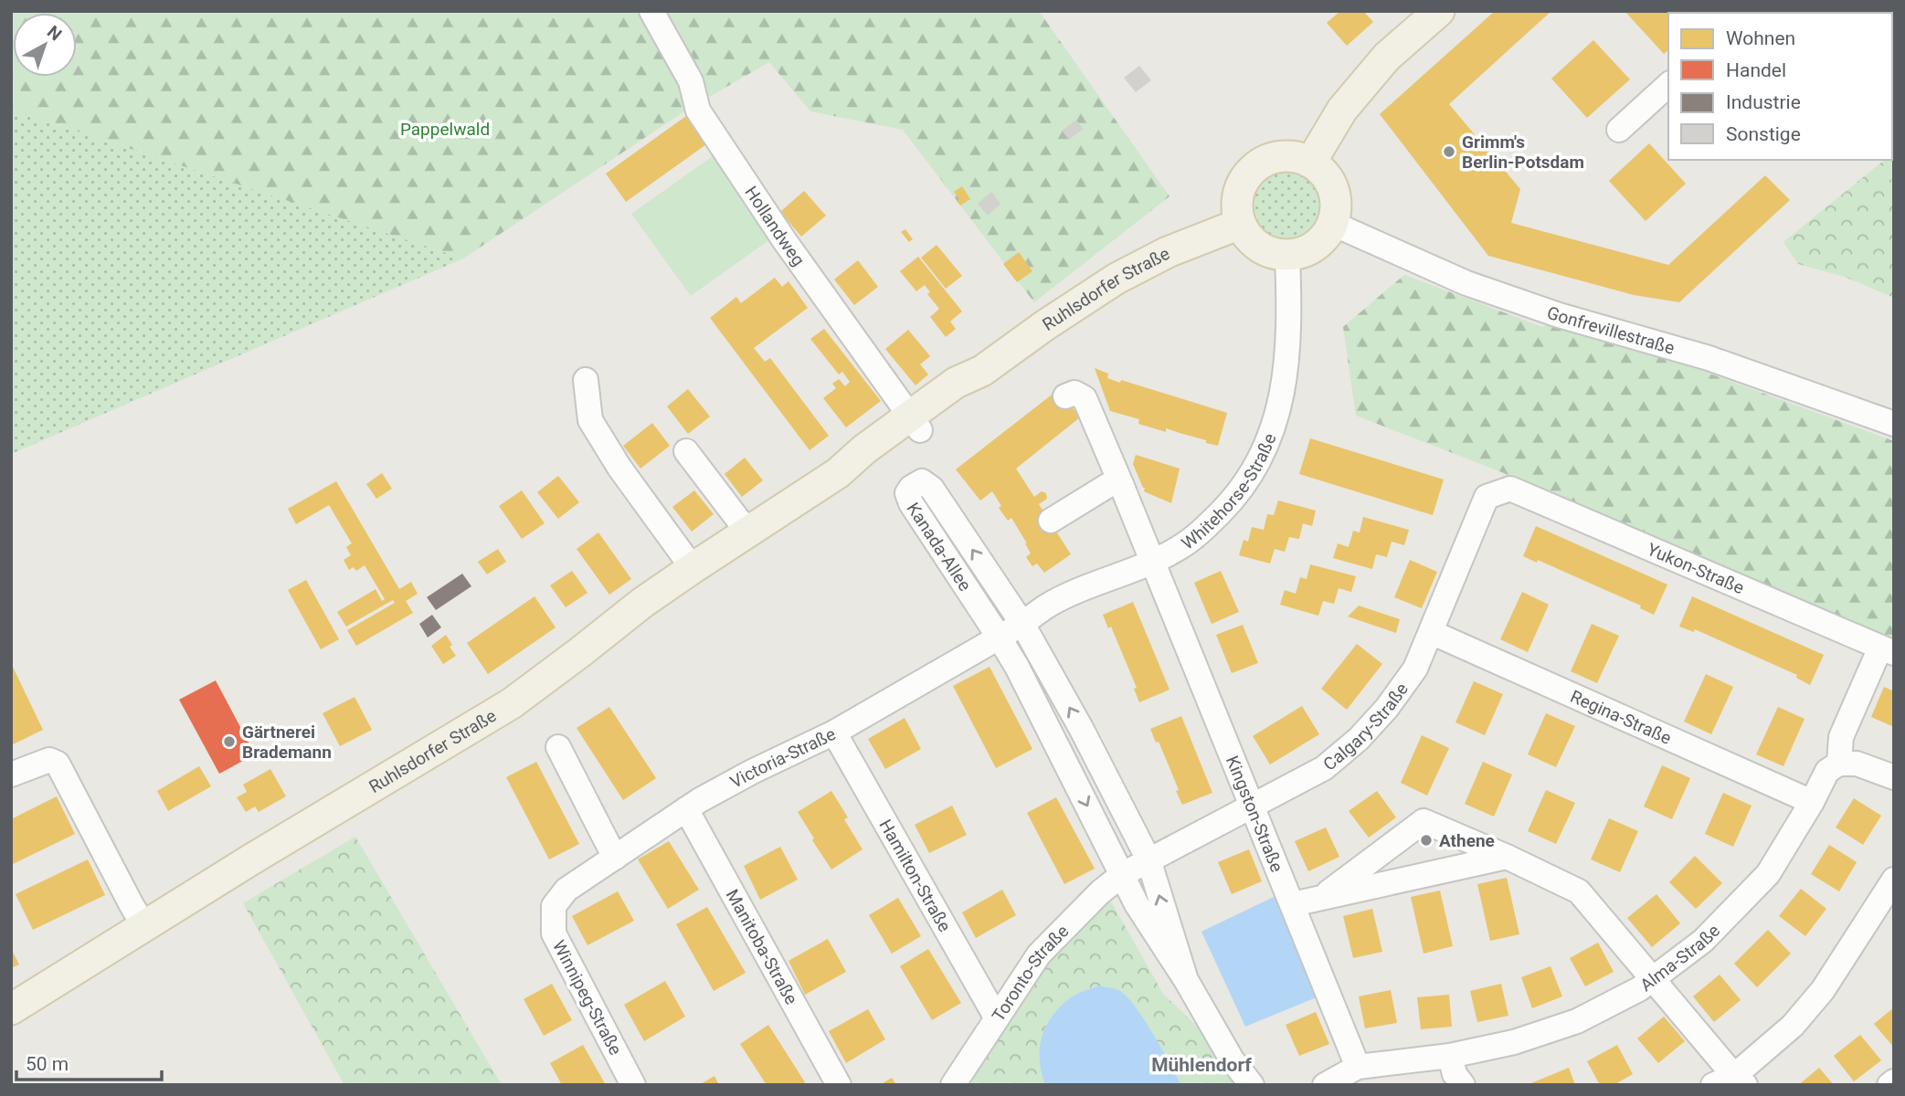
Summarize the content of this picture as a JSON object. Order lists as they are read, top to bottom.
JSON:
{
  "streets": {
    "main road": ["Ruhlsdorfer Straße"],
    "street": [
      "Hollandweg",
      "Gonfrevillestraße",
      "Whitehorse-Straße",
      "Kanada-Allee",
      "Yukon-Straße",
      "Regina-Straße",
      "Calgary-Straße",
      "Victoria-Straße",
      "Kingston-Straße",
      "Hamilton-Straße",
      "Manitoba-Straße",
      "Alma-Straße",
      "Toronto-Straße",
      "Winnipeg-Straße"
    ]
  },
  "crossings": [
    ["Hollandweg", "Ruhlsdorfer Straße"],
    ["Ruhlsdorfer Straße", "Gonfrevillestraße"],
    ["Ruhlsdorfer Straße", "Whitehorse-Straße"],
    ["Gonfrevillestraße", "Whitehorse-Straße"],
    ["Whitehorse-Straße", "Kanada-Allee"],
    ["Whitehorse-Straße", "Victoria-Straße"],
    ["Whitehorse-Straße", "Kingston-Straße"],
    ["Kanada-Allee", "Calgary-Straße"],
    ["Kanada-Allee", "Victoria-Straße"],
    ["Kanada-Allee", "Toronto-Straße"],
    ["Yukon-Straße", "Calgary-Straße"],
    ["Regina-Straße", "Calgary-Straße"],
    ["Regina-Straße", "Alma-Straße"],
    ["Calgary-Straße", "Kingston-Straße"],
    ["Calgary-Straße", "Toronto-Straße"],
    ["Victoria-Straße", "Hamilton-Straße"],
    ["Victoria-Straße", "Manitoba-Straße"],
    ["Victoria-Straße", "Winnipeg-Straße"],
    ["Kingston-Straße", "Alma-Straße"],
    ["Hamilton-Straße", "Toronto-Straße"]
  ],
  "districts": ["Mühlendorf"],
  "parks": ["Pappelwald"],
  "places": ["Grimm's Berlin-Potsdam", "Gärtnerei Brademann", "Athene"],
  "legend": [
    "Wohnen",
    "Handel",
    "Industrie",
    "Sonstige"
  ],
  "scale_bar": "50 m",
  "north": "top right"
}
